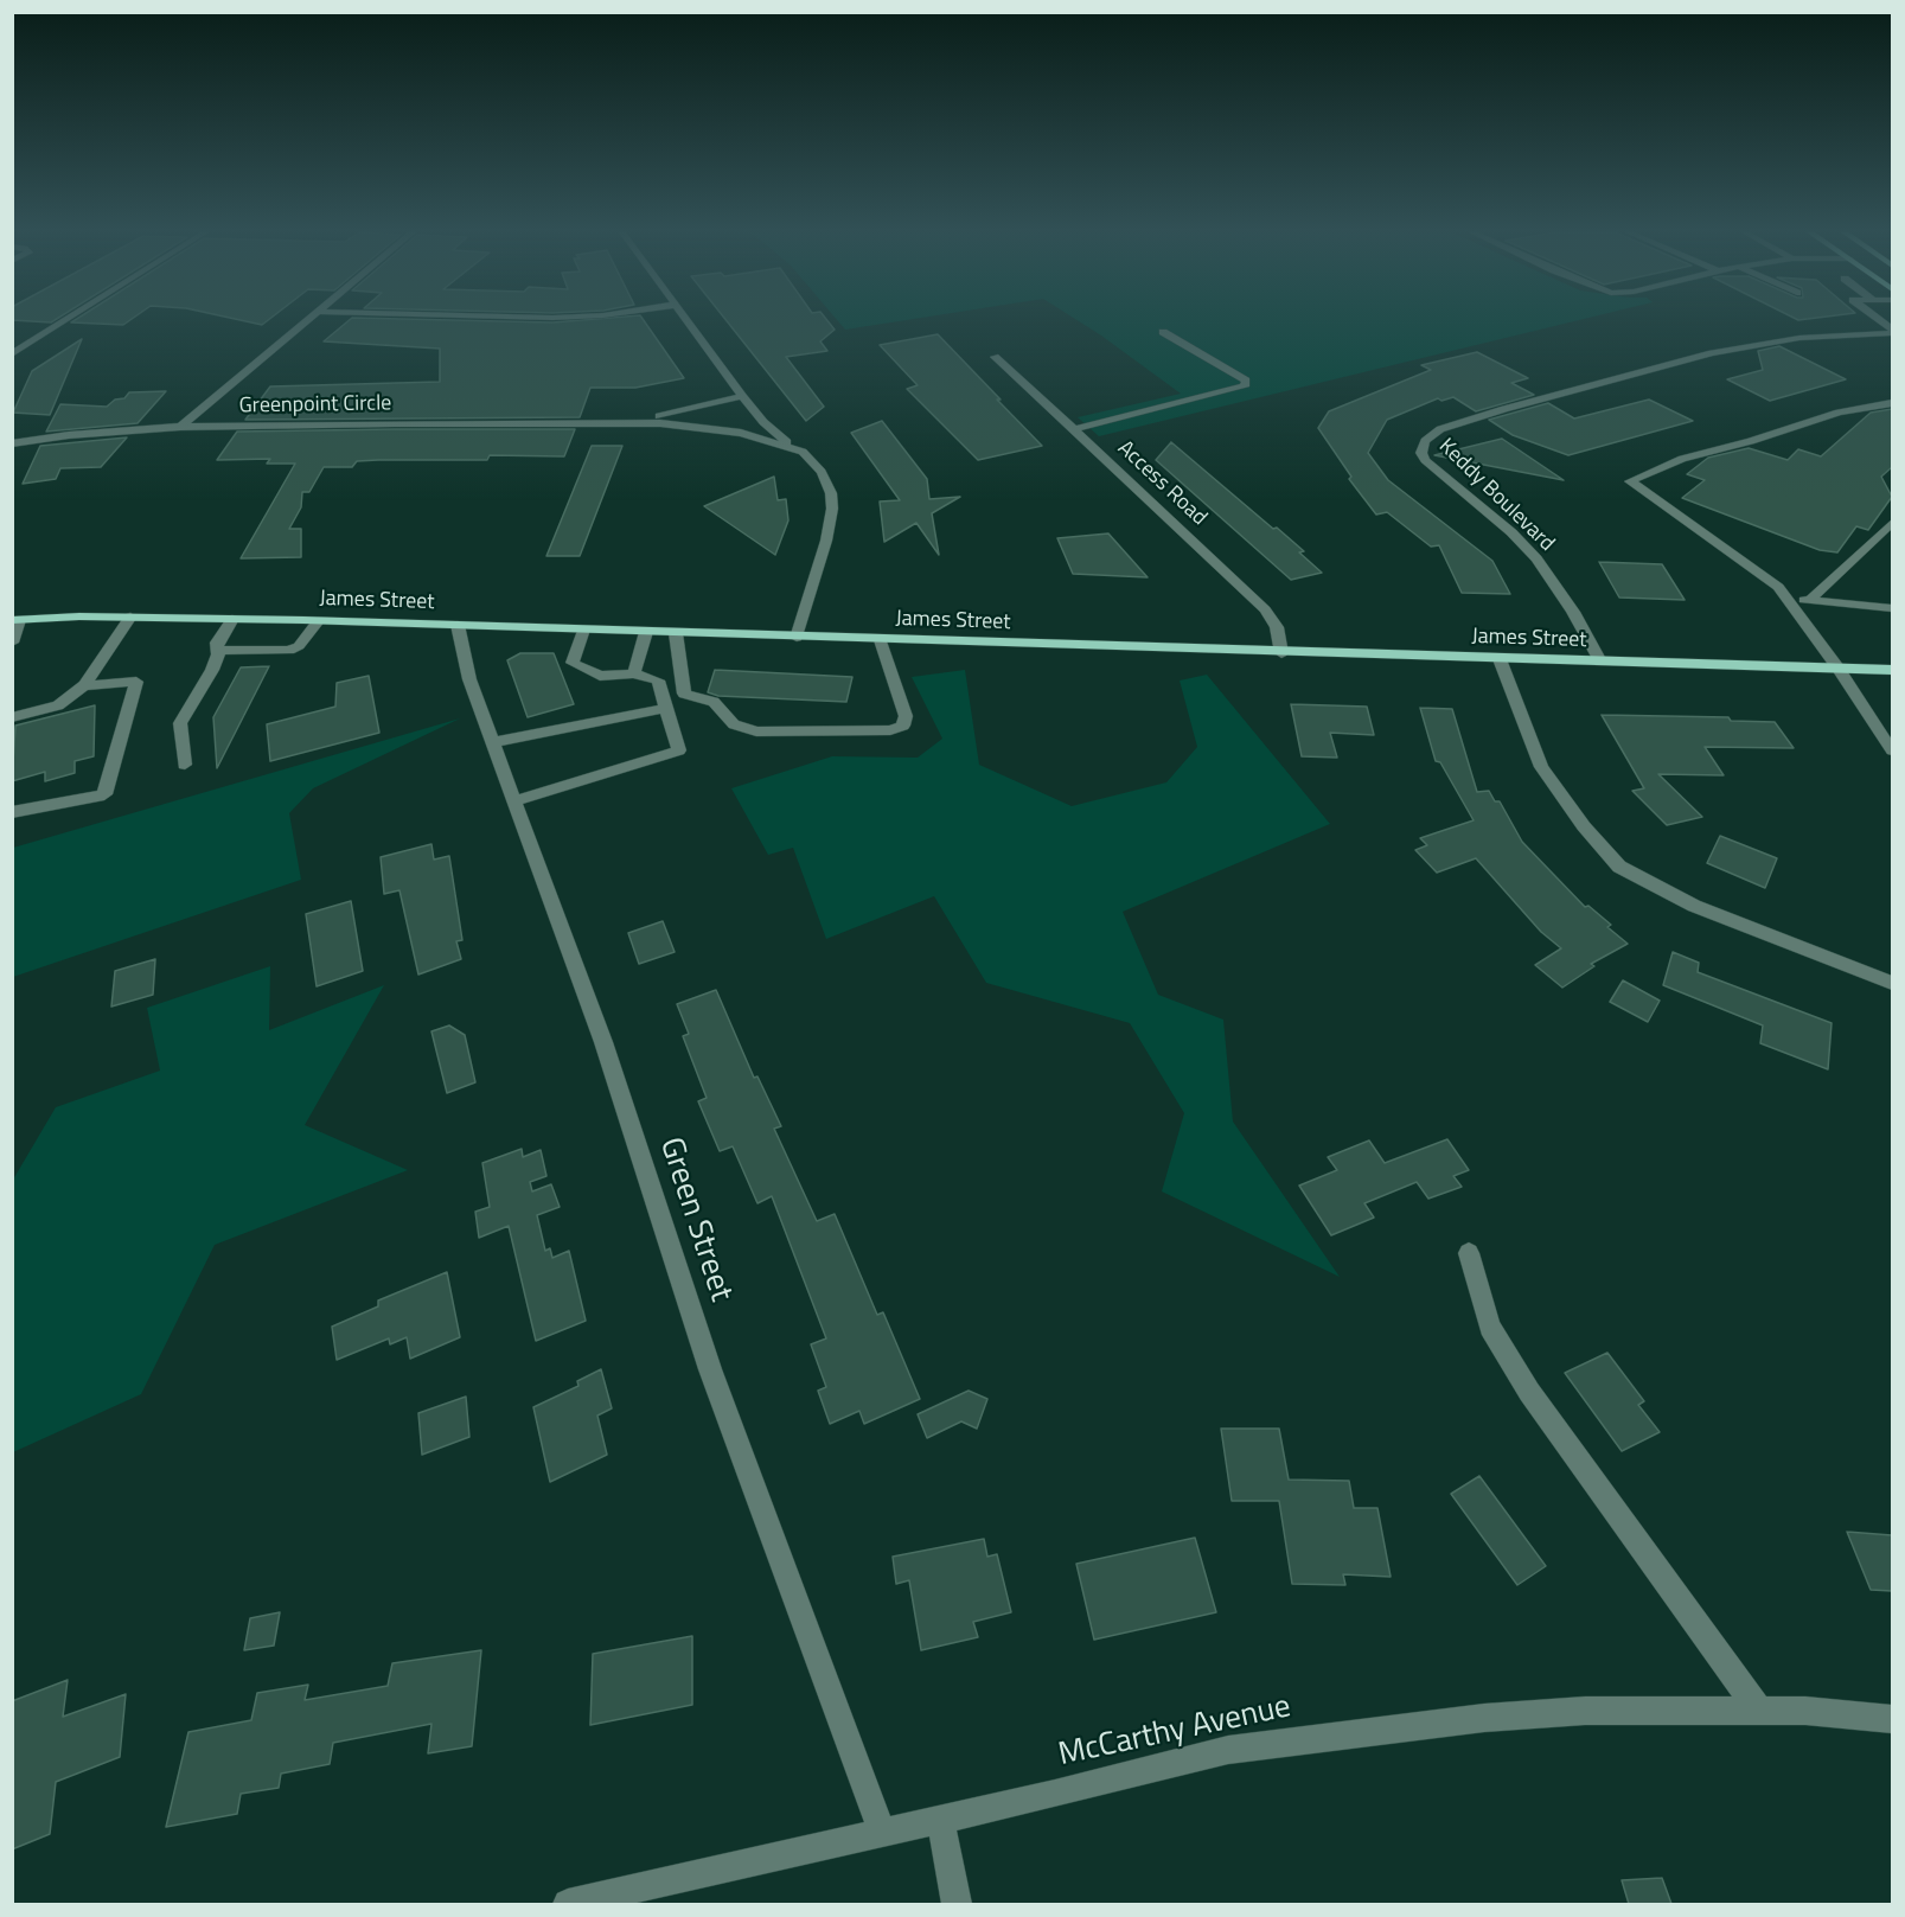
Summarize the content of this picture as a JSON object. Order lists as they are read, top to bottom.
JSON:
{
  "streets": {
    "main road": ["James Street"],
    "street": [
      "Greenpoint Circle",
      "Access Road",
      "Keddy Boulevard",
      "Green Street",
      "McCarthy Avenue"
    ]
  },
  "crossings": [
    ["Access Road", "James Street"],
    ["Keddy Boulevard", "James Street"],
    ["James Street", "Green Street"],
    ["Green Street", "McCarthy Avenue"]
  ]
}
